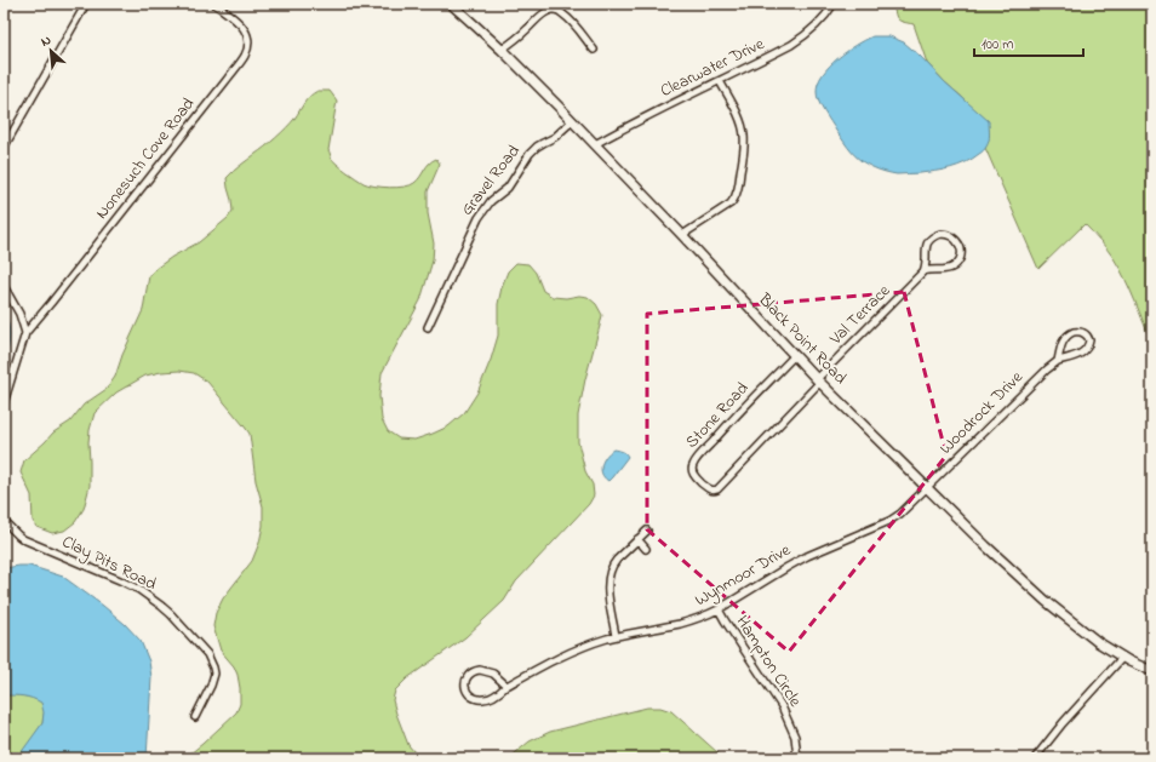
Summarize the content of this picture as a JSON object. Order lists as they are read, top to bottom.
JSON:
{
  "streets": {
    "main road": ["Black Point Road"],
    "street": [
      "Clearwater Drive",
      "Nonesuch Cove Road",
      "Gravel Road",
      "Val Terrace",
      "Woodrock Drive",
      "Stone Road",
      "Clay Pits Road",
      "Wynmoor Drive",
      "Hampton Circle"
    ]
  },
  "crossings": [
    ["Clearwater Drive", "Black Point Road"],
    ["Gravel Road", "Black Point Road"],
    ["Val Terrace", "Black Point Road"],
    ["Val Terrace", "Stone Road"],
    ["Black Point Road", "Woodrock Drive"],
    ["Black Point Road", "Stone Road"],
    ["Black Point Road", "Wynmoor Drive"],
    ["Woodrock Drive", "Wynmoor Drive"],
    ["Wynmoor Drive", "Hampton Circle"]
  ],
  "scale_bar": "100 m",
  "north": "top left"
}
